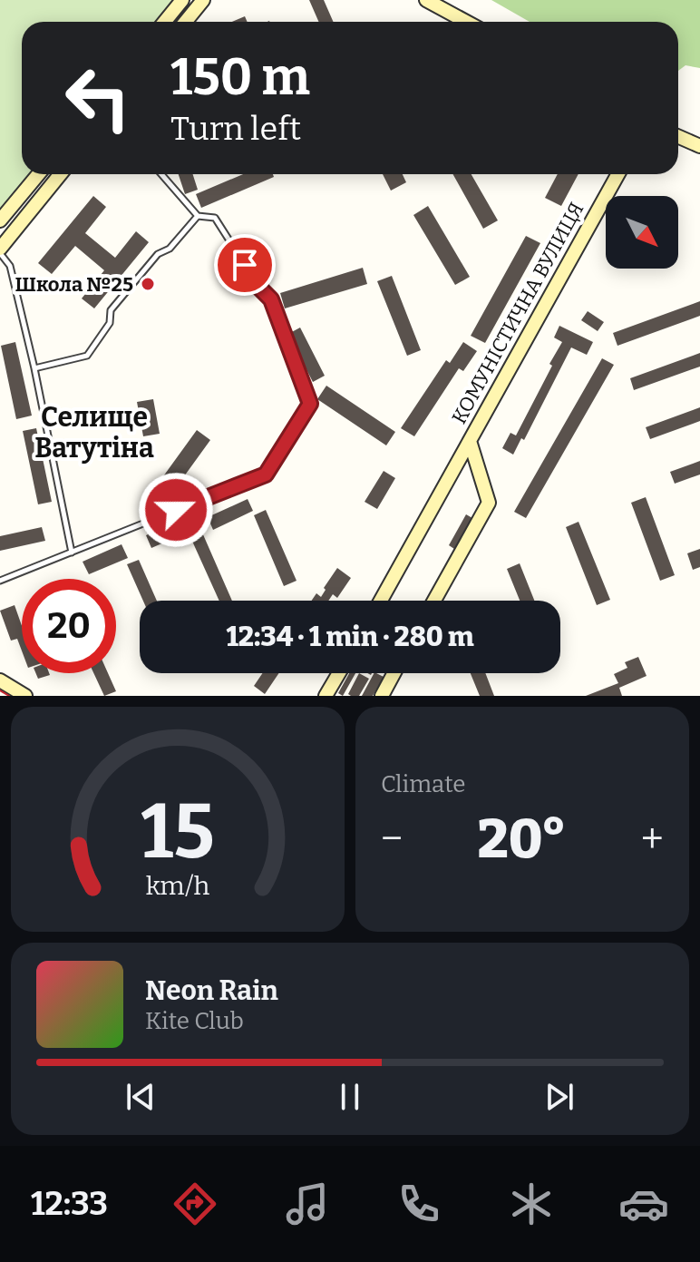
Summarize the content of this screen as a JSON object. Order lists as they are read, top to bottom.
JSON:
{
  "streets": {
    "street": ["КОМУНІСТИЧНА ВУЛИЦЯ"]
  },
  "districts": ["Селище Ватутіна"],
  "places": ["Школа №25"],
  "north": "bottom right",
  "page": {
    "turn": ["150 m", "Turn left"],
    "limit": "20",
    "trip": "12:34 · 1 min · 280 m",
    "tile": "Climate",
    "heat": ["−", "20°", "+"],
    "song": ["Neon Rain", "Kite Club"],
    "tabs": "12:33",
    "gauge": ["15", "km/h"]
  }
}
